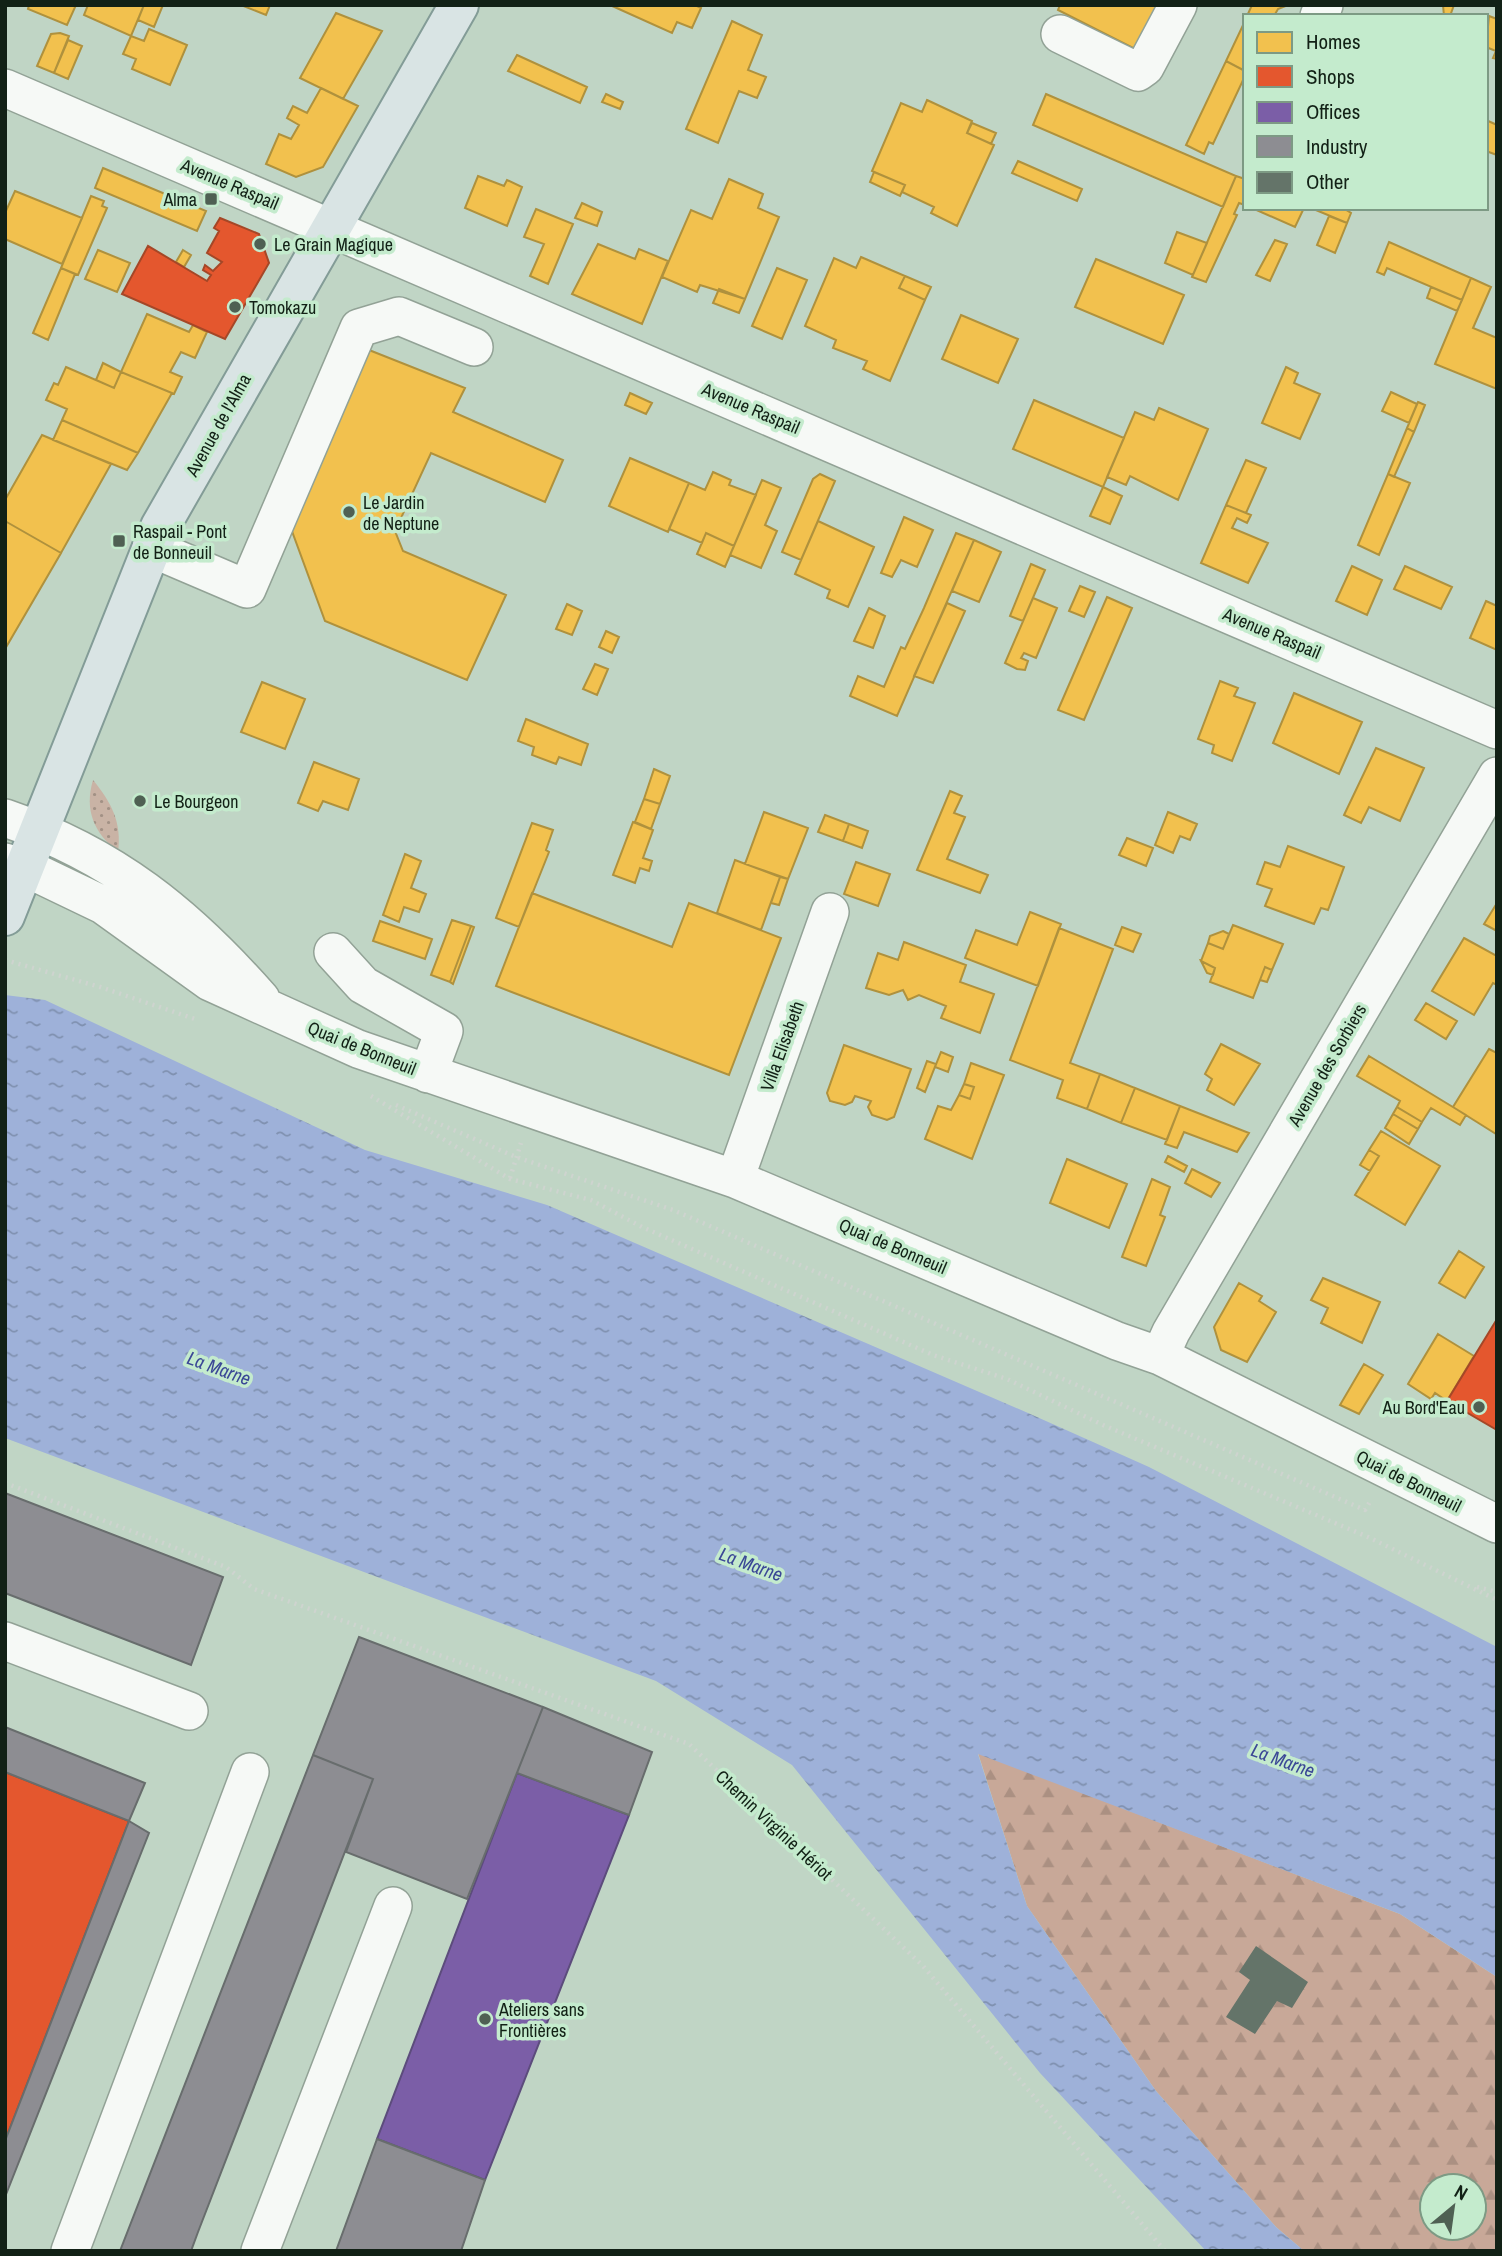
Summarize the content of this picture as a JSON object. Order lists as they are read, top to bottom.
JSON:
{
  "streets": {
    "main road": ["Avenue de l'Alma"],
    "street": [
      "Avenue Raspail",
      "Villa Elisabeth",
      "Quai de Bonneuil",
      "Avenue des Sorbiers"
    ],
    "path": ["Chemin Virginie Hériot"]
  },
  "crossings": [
    ["Avenue Raspail", "Avenue de l'Alma"],
    ["Avenue de l'Alma", "Quai de Bonneuil"],
    ["Villa Elisabeth", "Quai de Bonneuil"],
    ["Quai de Bonneuil", "Avenue des Sorbiers"]
  ],
  "water": ["La Marne"],
  "places": {
    "transit": ["Alma", "Raspail - Pont de Bonneuil"],
    "other": [
      "Le Grain Magique",
      "Tomokazu",
      "Le Jardin de Neptune",
      "Le Bourgeon",
      "Au Bord'Eau",
      "Ateliers sans Frontières"
    ]
  },
  "legend": [
    "Homes",
    "Shops",
    "Offices",
    "Industry",
    "Other"
  ],
  "north": "top right"
}
